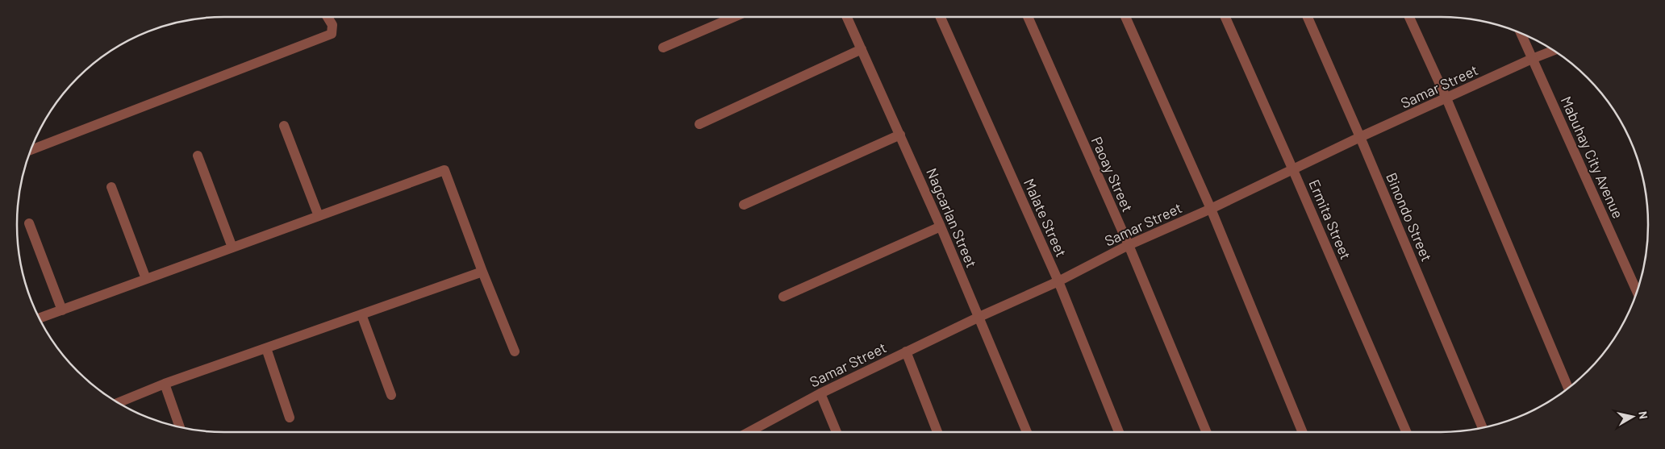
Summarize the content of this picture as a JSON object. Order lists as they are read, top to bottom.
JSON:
{
  "streets": {
    "street": [
      "Samar Street",
      "Mabuhay City Avenue",
      "Paoay Street",
      "Binondo Street",
      "Nagcarlan Street",
      "Malate Street",
      "Ermita Street"
    ]
  },
  "crossings": [
    ["Samar Street", "Mabuhay City Avenue"],
    ["Samar Street", "Paoay Street"],
    ["Samar Street", "Binondo Street"],
    ["Samar Street", "Nagcarlan Street"],
    ["Samar Street", "Malate Street"],
    ["Samar Street", "Ermita Street"]
  ],
  "north": "right"
}
